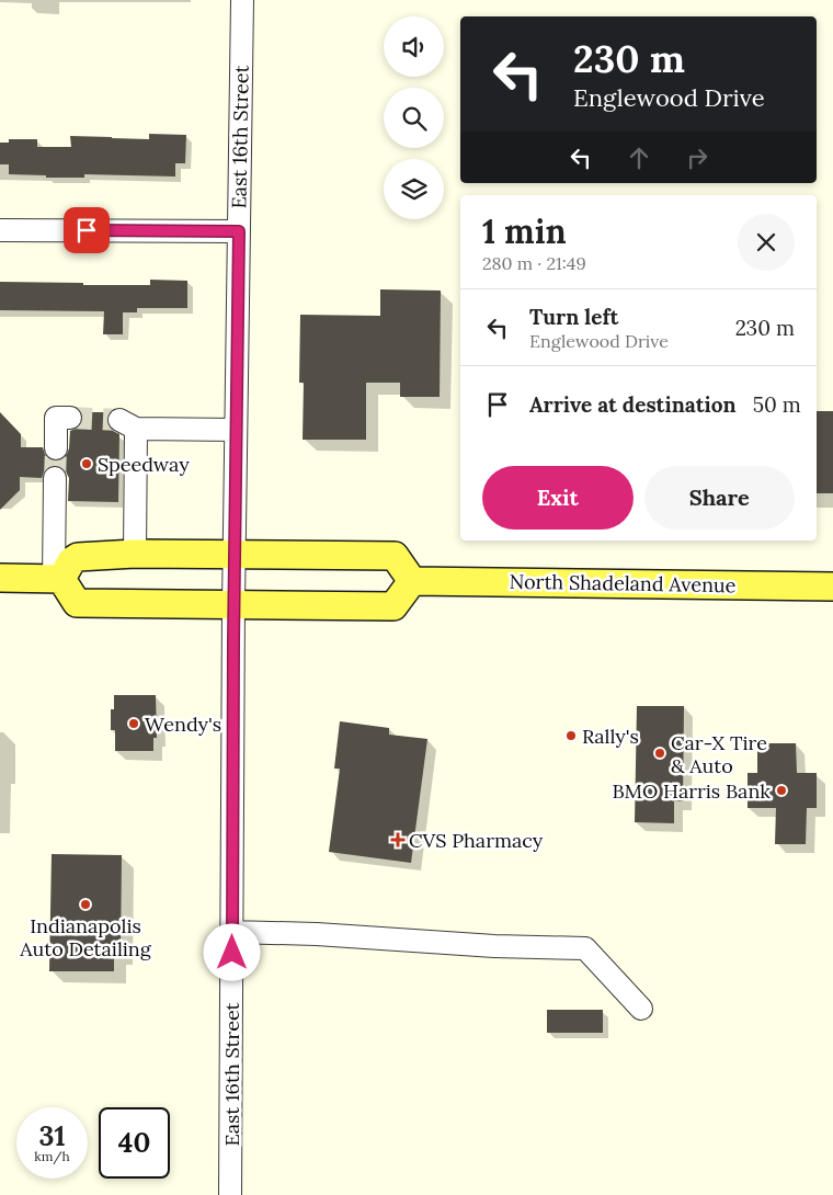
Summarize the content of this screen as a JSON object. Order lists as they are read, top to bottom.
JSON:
{
  "streets": {
    "main road": ["North Shadeland Avenue"],
    "street": ["East 16th Street"]
  },
  "places": {
    "other": [
      "Speedway",
      "Wendy's",
      "Rally's",
      "Car-X Tire & Auto",
      "BMO Harris Bank",
      "Indianapolis Auto Detailing"
    ],
    "health": ["CVS Pharmacy"]
  },
  "page": {
    "turn": ["230 m", "Englewood Drive"],
    "heading": ["1 min", "280 m · 21:49"],
    "list": [
      {
        "name": "Turn left",
        "note": "Englewood Drive",
        "value": "230 m"
      },
      {
        "name": "Arrive at destination",
        "value": "50 m"
      }
    ],
    "buttons": ["Exit", "Share"],
    "speed": "31 km/h",
    "limit": "40"
  }
}
